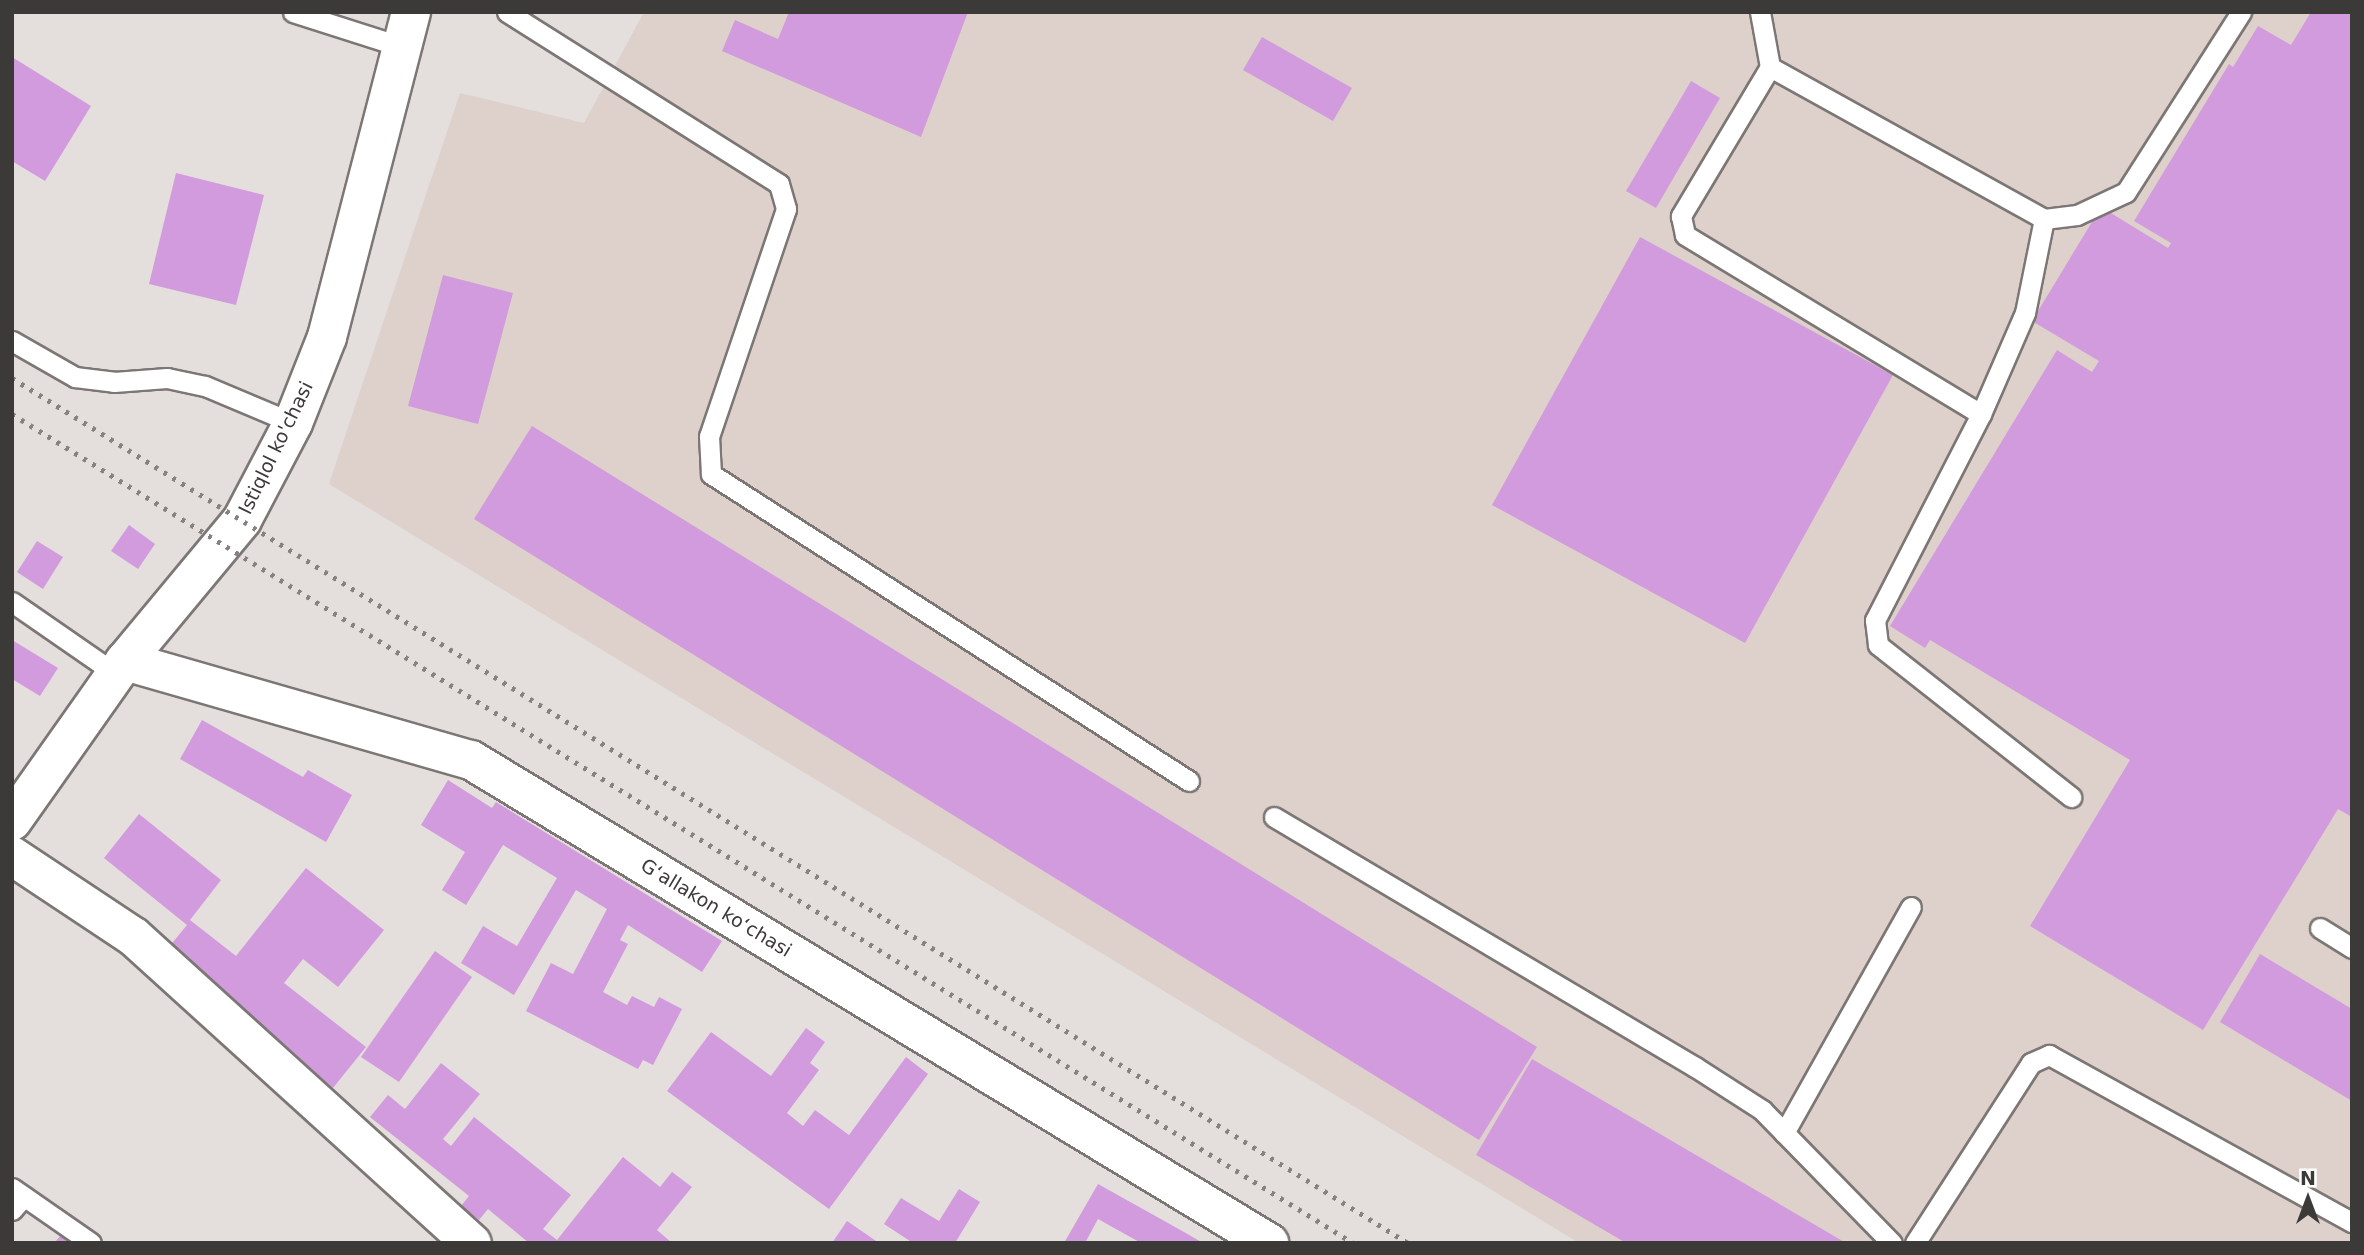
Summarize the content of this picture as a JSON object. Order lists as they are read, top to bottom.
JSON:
{
  "streets": {
    "street": ["Istiqlol ko'chasi", "Gʻallakon koʻchasi"]
  },
  "crossings": [
    ["Istiqlol ko'chasi", "Gʻallakon koʻchasi"]
  ],
  "north": "top"
}
